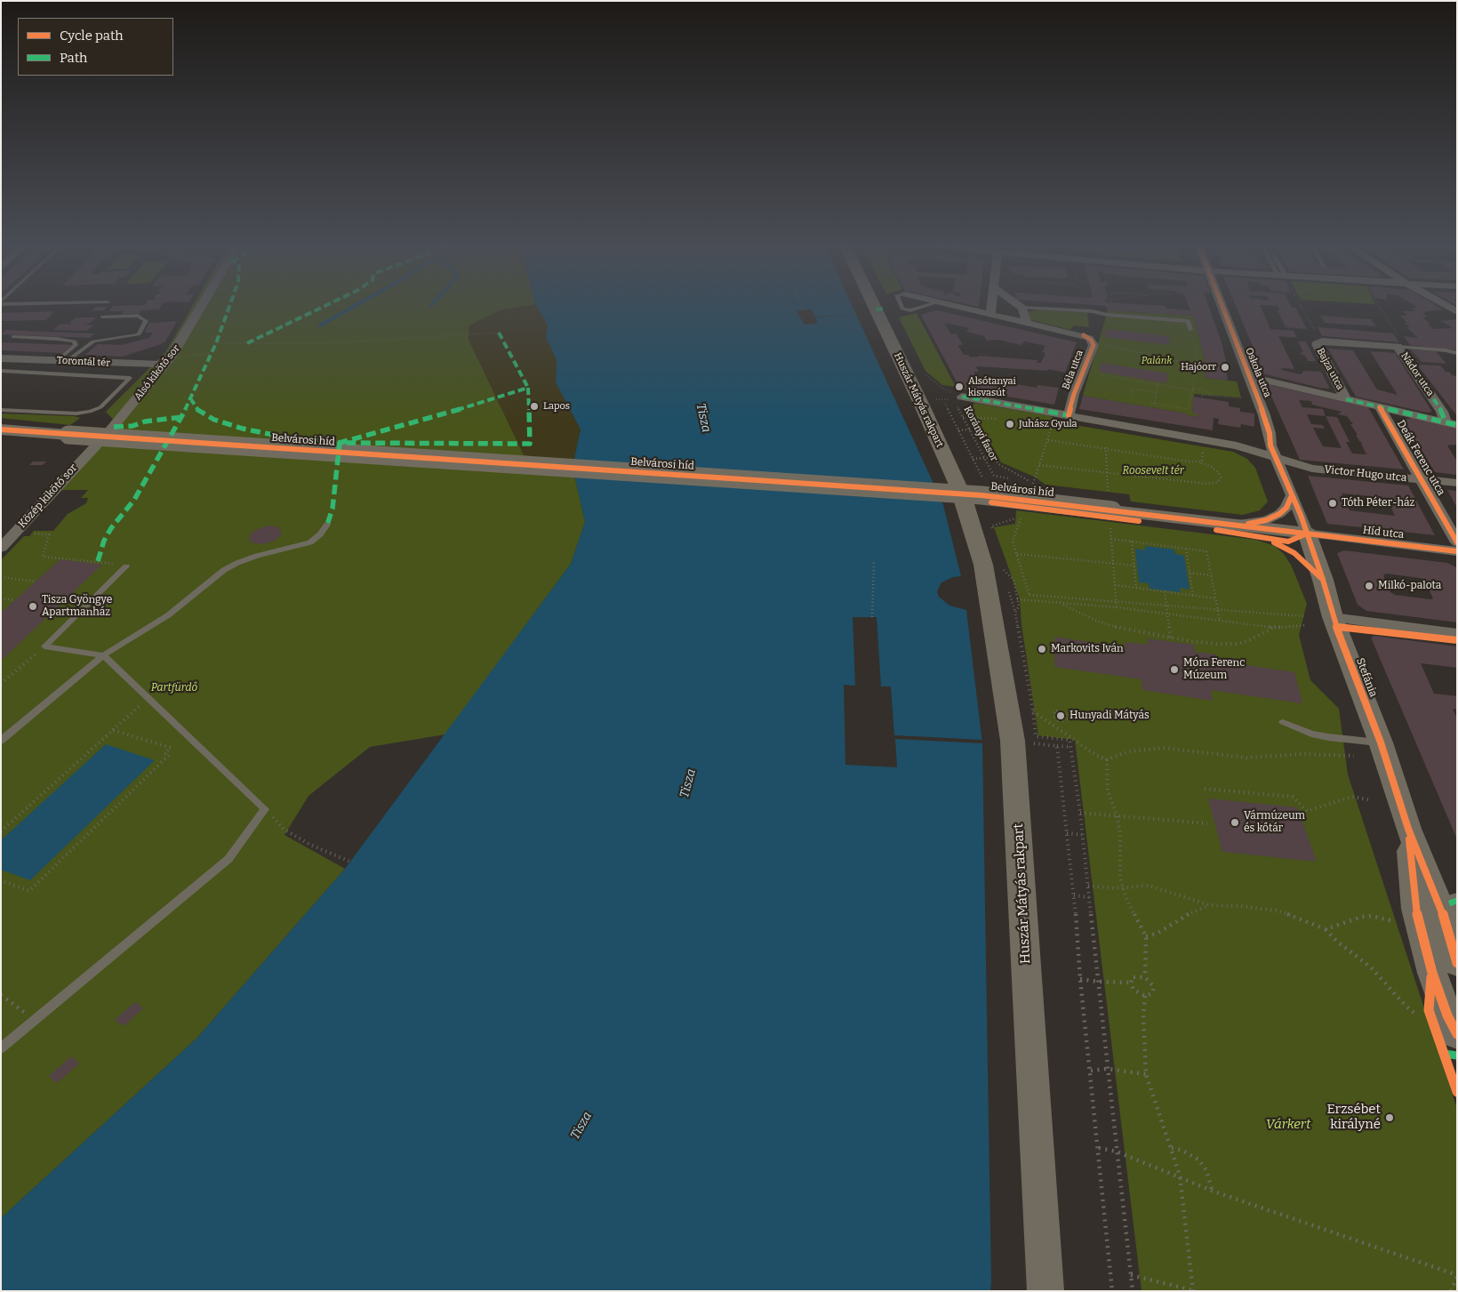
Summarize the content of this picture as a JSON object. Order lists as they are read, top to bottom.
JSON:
{
  "streets": {
    "street": [
      "Torontál tér",
      "Bajza utca",
      "Béla utca",
      "Alsó kikötő sor",
      "Oskola utca",
      "Nádor utca",
      "Huszár Mátyás rakpart",
      "Belvárosi híd",
      "Deák Ferenc utca",
      "Victor Hugo utca",
      "Közép kikötő sor",
      "Híd utca",
      "Stefánia"
    ],
    "path": ["Korányi fasor"]
  },
  "crossings": [
    ["Torontál tér", "Alsó kikötő sor"],
    ["Bajza utca", "Nádor utca"],
    ["Oskola utca", "Victor Hugo utca"],
    ["Belvárosi híd", "Híd utca"],
    ["Belvárosi híd", "Stefánia"],
    ["Deák Ferenc utca", "Victor Hugo utca"],
    ["Híd utca", "Stefánia"]
  ],
  "water": ["Tisza"],
  "parks": [
    "Palánk",
    "Roosevelt tér",
    "Partfürdő",
    "Várkert"
  ],
  "places": [
    "Hajóorr",
    "Alsótanyai kisvasút",
    "Lapos",
    "Juhász Gyula",
    "Tóth Péter-ház",
    "Milkó-palota",
    "Tisza Gyöngye Apartmanház",
    "Markovits Iván",
    "Móra Ferenc Múzeum",
    "Hunyadi Mátyás",
    "Vármúzeum és kőtár",
    "Erzsébet királyné"
  ],
  "legend": ["Cycle path", "Path"]
}
